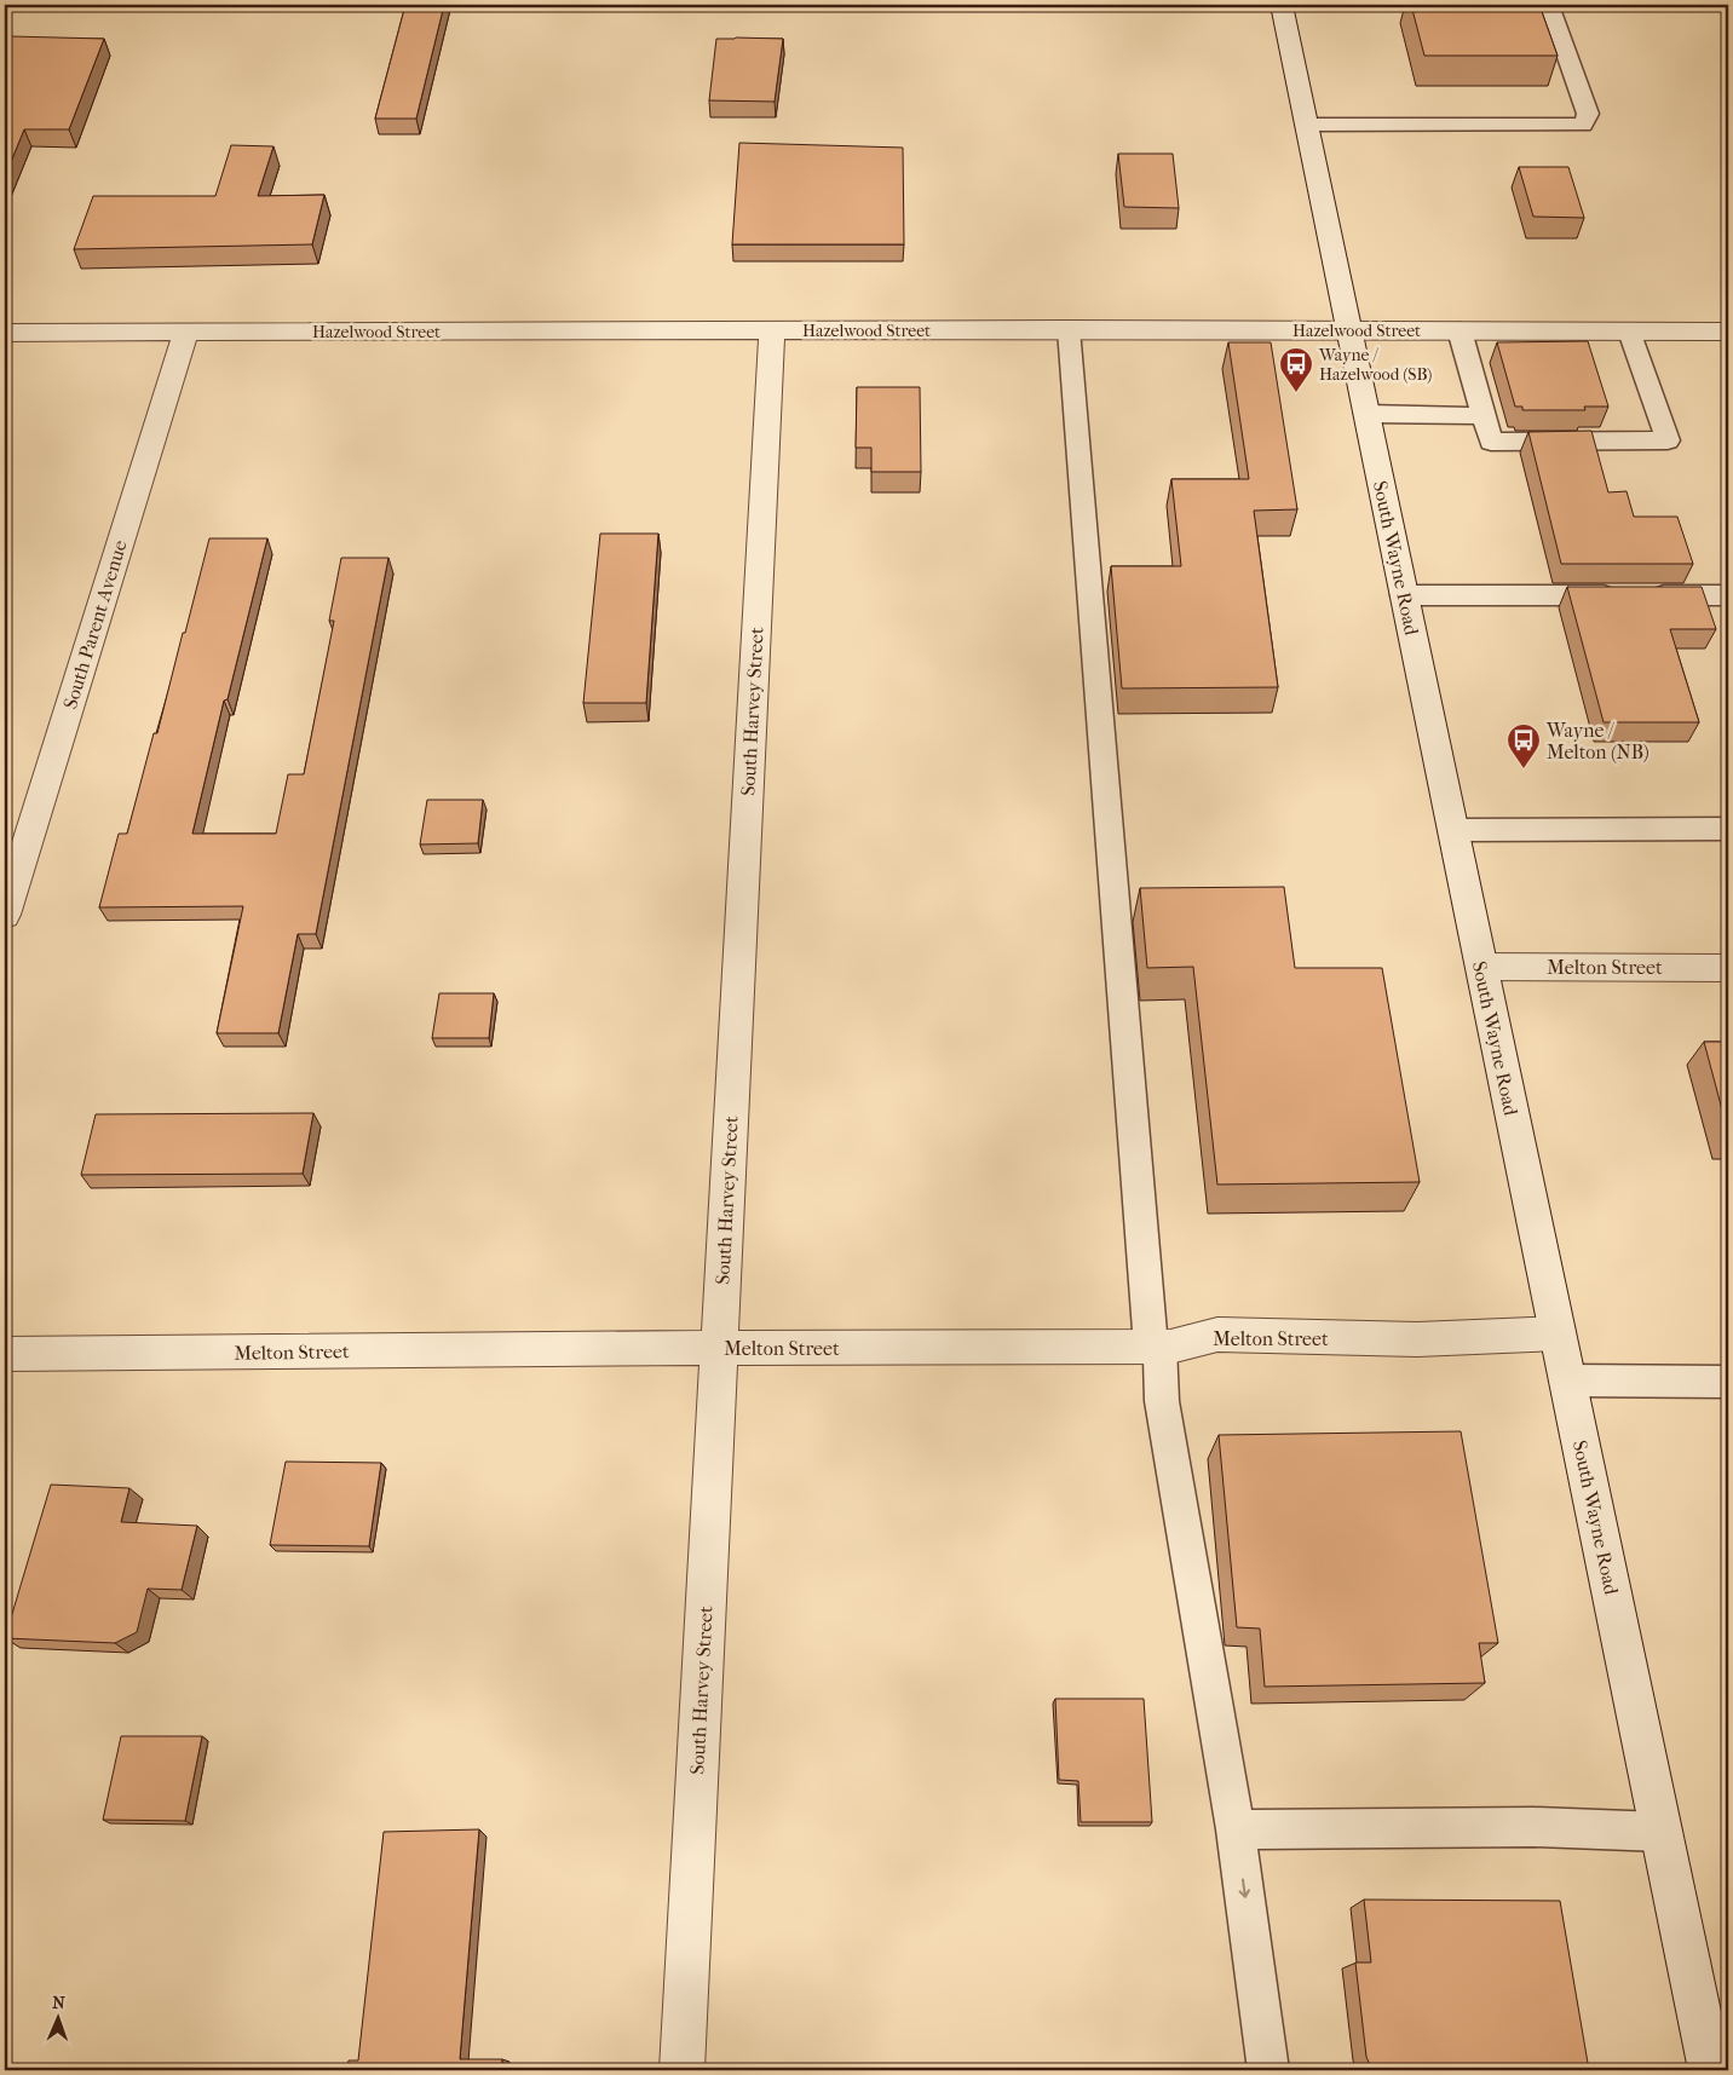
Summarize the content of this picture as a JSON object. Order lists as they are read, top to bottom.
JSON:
{
  "streets": {
    "street": [
      "Hazelwood Street",
      "South Wayne Road",
      "South Parent Avenue",
      "South Harvey Street",
      "Melton Street"
    ]
  },
  "crossings": [
    ["Hazelwood Street", "South Wayne Road"],
    ["Hazelwood Street", "South Parent Avenue"],
    ["Hazelwood Street", "South Harvey Street"],
    ["South Wayne Road", "Melton Street"],
    ["South Harvey Street", "Melton Street"]
  ],
  "places": {
    "bus stop": ["Wayne / Hazelwood (SB)", "Wayne / Melton (NB)"]
  },
  "north": "top"
}
